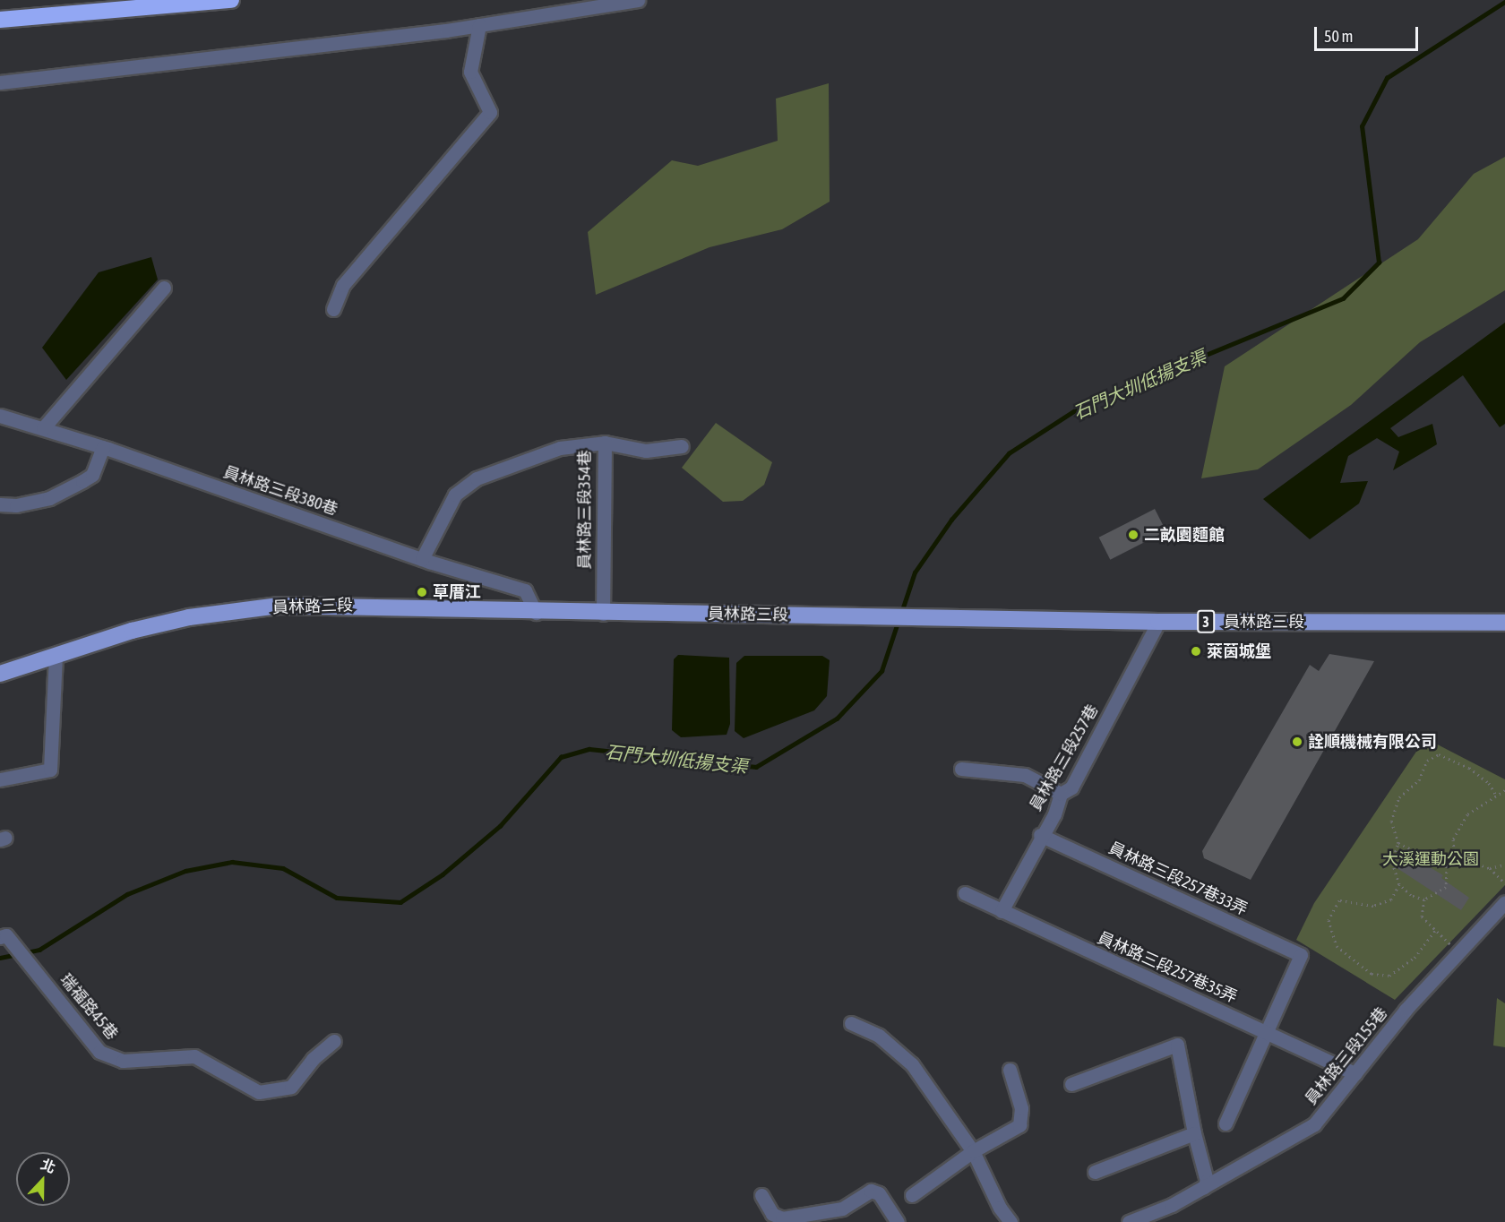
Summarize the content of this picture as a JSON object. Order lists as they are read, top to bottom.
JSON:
{
  "streets": {
    "main road": ["員林路三段", "3"],
    "street": [
      "員林路三段380巷",
      "員林路三段354巷",
      "員林路三段257巷",
      "員林路三段257巷33弄",
      "員林路三段257巷35弄",
      "瑞福路45巷",
      "員林路三段155巷"
    ]
  },
  "crossings": [
    ["員林路三段380巷", "員林路三段354巷"],
    ["員林路三段380巷", "員林路三段"],
    ["員林路三段354巷", "員林路三段"],
    ["員林路三段", "員林路三段257巷"],
    ["員林路三段257巷", "員林路三段257巷33弄"],
    ["員林路三段257巷", "員林路三段257巷35弄"],
    ["員林路三段257巷33弄", "員林路三段257巷35弄"],
    ["員林路三段257巷35弄", "員林路三段155巷"]
  ],
  "water": ["石門大圳低揚支渠"],
  "parks": ["大溪運動公園"],
  "places": [
    "二畝園麵館",
    "草厝江",
    "萊茵城堡",
    "詮順機械有限公司"
  ],
  "scale_bar": "50 m",
  "north": "top"
}
